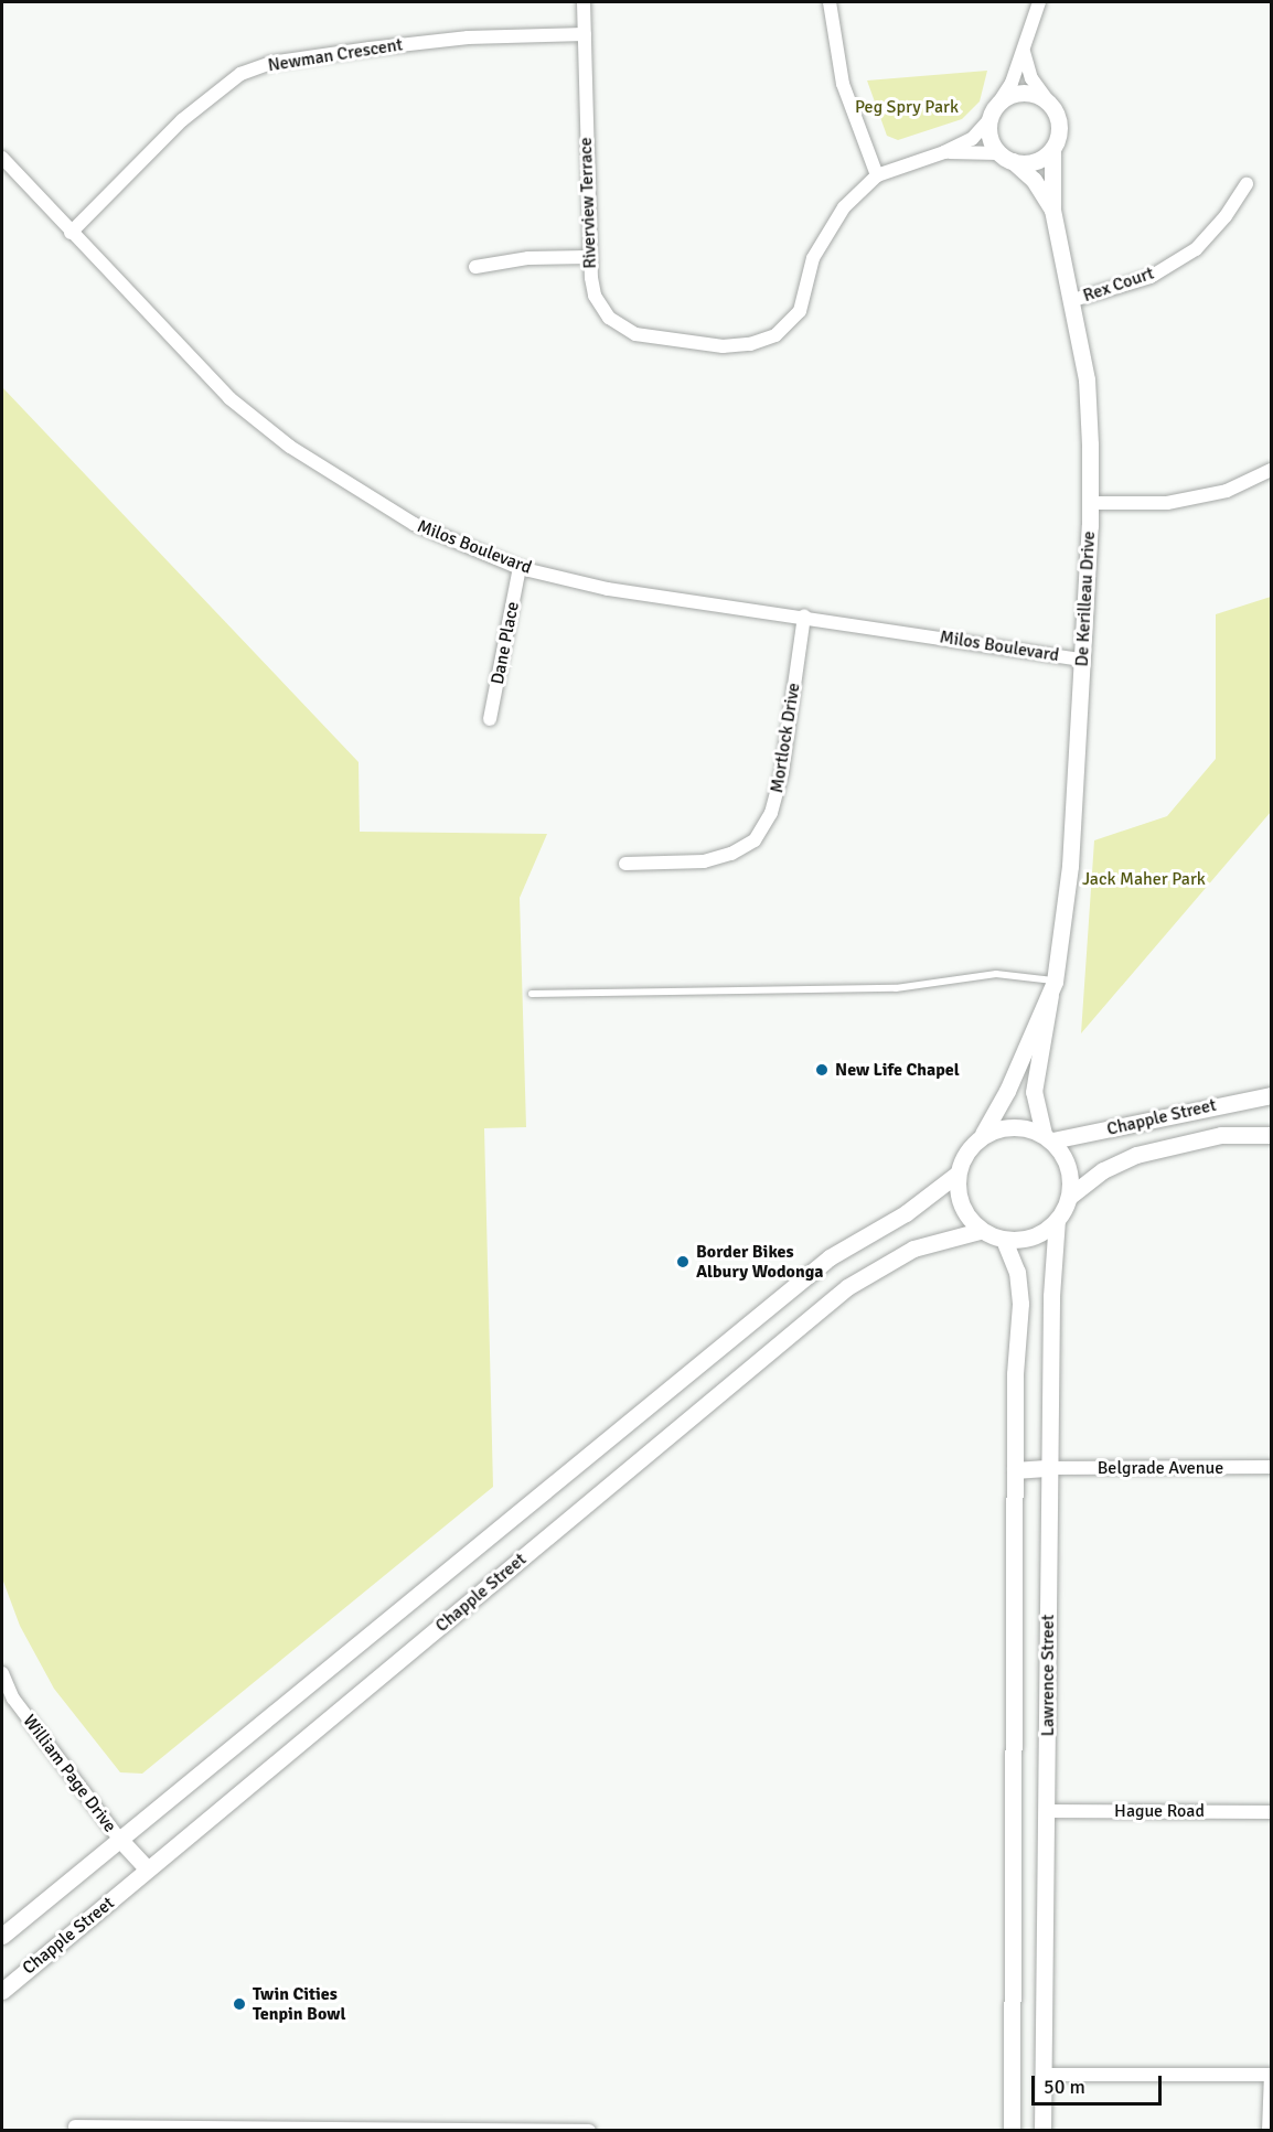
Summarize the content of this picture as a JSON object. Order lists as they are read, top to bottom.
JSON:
{
  "streets": {
    "street": [
      "Newman Crescent",
      "Riverview Terrace",
      "Rex Court",
      "Milos Boulevard",
      "De Kerilleau Drive",
      "Dane Place",
      "Mortlock Drive",
      "Chapple Street",
      "Belgrade Avenue",
      "Lawrence Street",
      "William Page Drive",
      "Hague Road"
    ]
  },
  "crossings": [
    ["Newman Crescent", "Riverview Terrace"],
    ["Newman Crescent", "Milos Boulevard"],
    ["Riverview Terrace", "De Kerilleau Drive"],
    ["Rex Court", "De Kerilleau Drive"],
    ["Milos Boulevard", "De Kerilleau Drive"],
    ["Milos Boulevard", "Dane Place"],
    ["Milos Boulevard", "Mortlock Drive"],
    ["De Kerilleau Drive", "Chapple Street"],
    ["De Kerilleau Drive", "Lawrence Street"],
    ["Chapple Street", "Lawrence Street"],
    ["Belgrade Avenue", "Lawrence Street"],
    ["Lawrence Street", "Hague Road"]
  ],
  "parks": ["Peg Spry Park", "Jack Maher Park"],
  "places": ["New Life Chapel", "Border Bikes Albury Wodonga", "Twin Cities Tenpin Bowl"],
  "scale_bar": "50 m"
}
